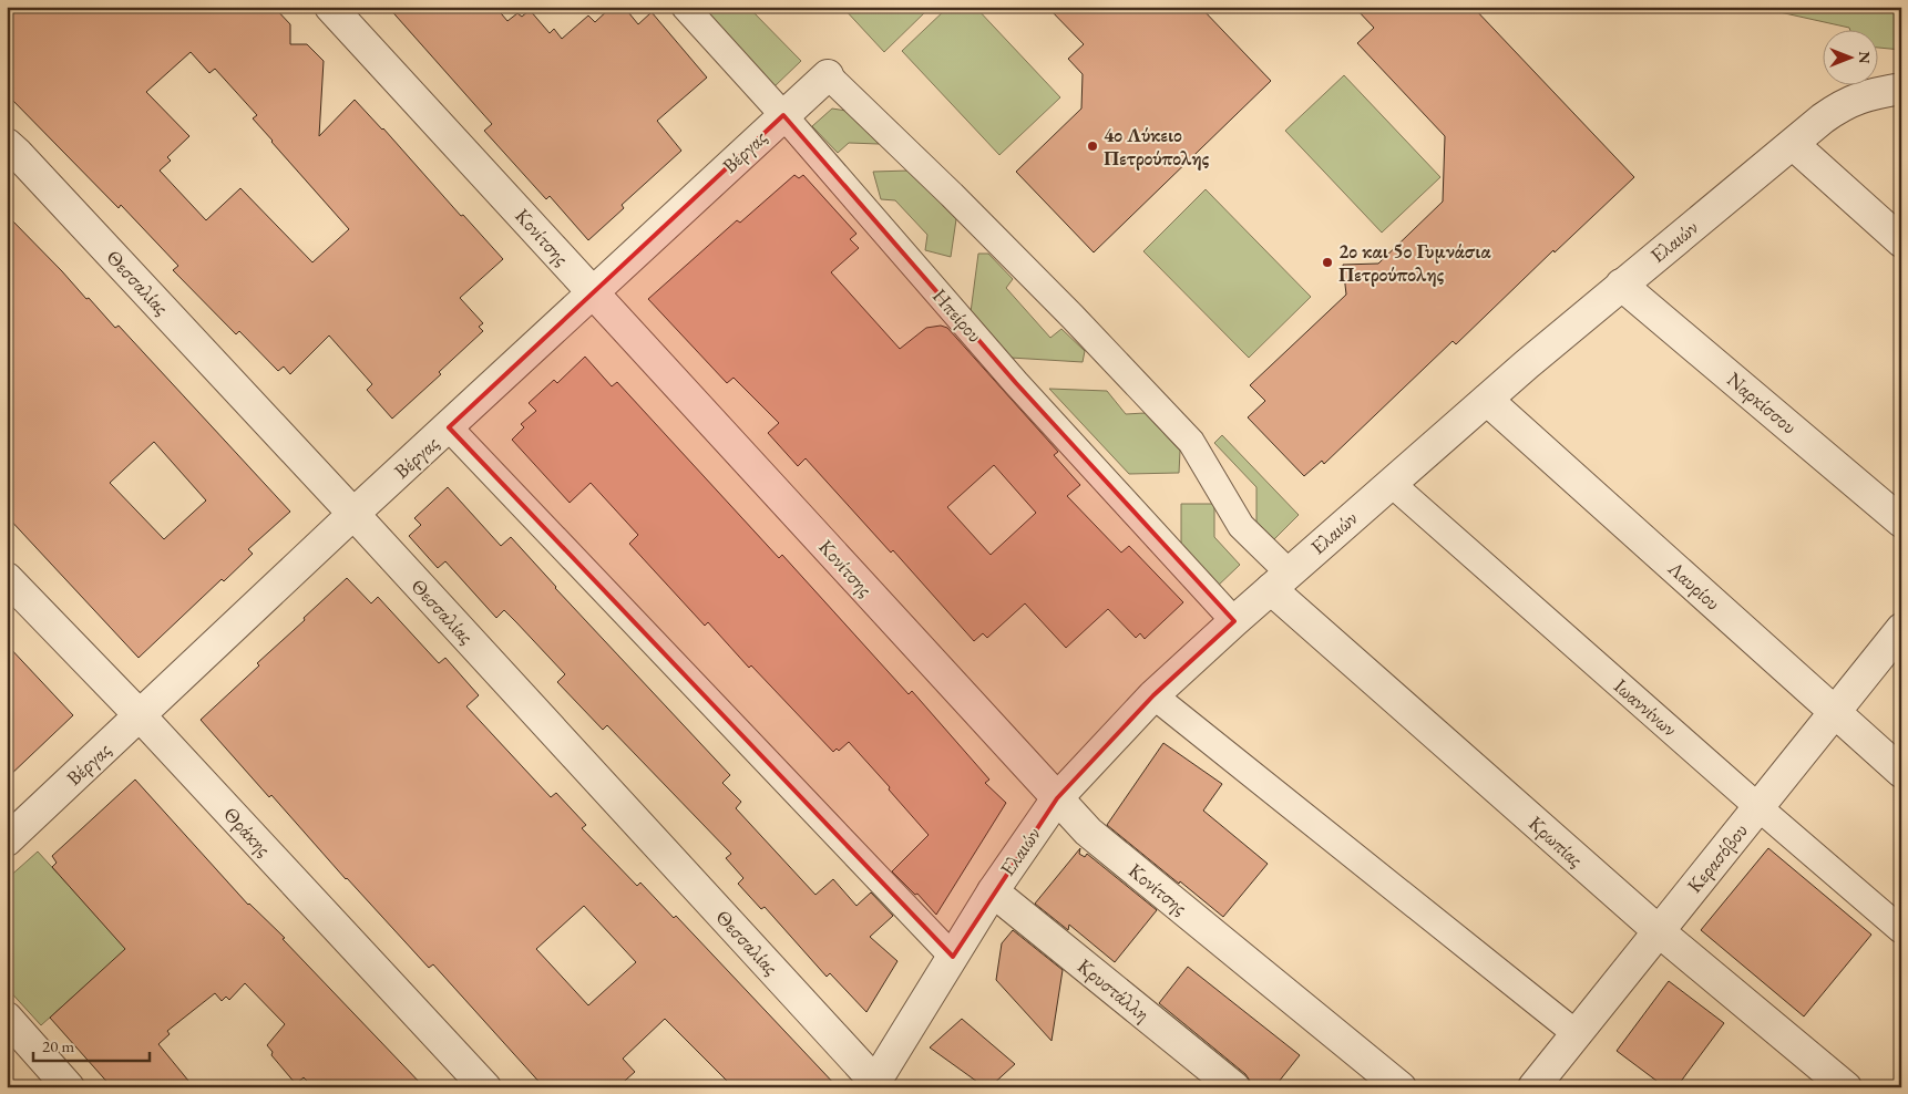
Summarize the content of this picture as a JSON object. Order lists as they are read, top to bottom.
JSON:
{
  "streets": {
    "street": [
      "Βέργας",
      "Κονίτσης",
      "Ελαιών",
      "Θεσσαλίας",
      "Ηπείρου",
      "Ναρκίσσου",
      "Λαυρίου",
      "Ιωαννίνων",
      "Θράκης",
      "Κρωπίας",
      "Κερασόβου",
      "Κρυστάλλη"
    ]
  },
  "crossings": [
    ["Βέργας", "Κονίτσης"],
    ["Βέργας", "Θεσσαλίας"],
    ["Βέργας", "Ηπείρου"],
    ["Βέργας", "Θράκης"],
    ["Κονίτσης", "Ελαιών"],
    ["Ελαιών", "Θεσσαλίας"],
    ["Ελαιών", "Ηπείρου"],
    ["Ελαιών", "Ναρκίσσου"],
    ["Ελαιών", "Λαυρίου"],
    ["Ελαιών", "Ιωαννίνων"],
    ["Ελαιών", "Κρωπίας"],
    ["Ελαιών", "Κρυστάλλη"],
    ["Λαυρίου", "Κερασόβου"],
    ["Ιωαννίνων", "Κερασόβου"],
    ["Κρωπίας", "Κερασόβου"]
  ],
  "places": ["4ο Λύκειο Πετρούπολης", "2ο και 5ο Γυμνάσια Πετρούπολης"],
  "scale_bar": "20 m",
  "north": "right"
}
